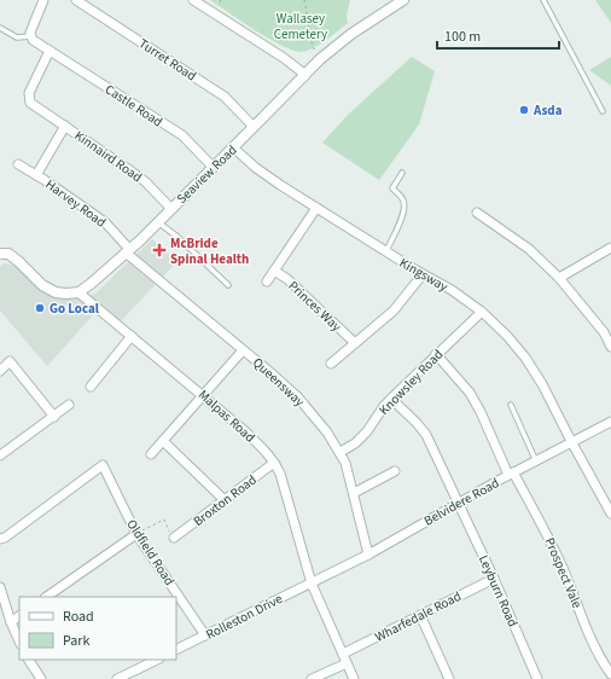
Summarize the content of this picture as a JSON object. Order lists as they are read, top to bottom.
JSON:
{
  "streets": {
    "street": [
      "Turret Road",
      "Castle Road",
      "Kinnaird Road",
      "Seaview Road",
      "Harvey Road",
      "Kingsway",
      "Princes Way",
      "Queensway",
      "Knowsley Road",
      "Malpas Road",
      "Broxton Road",
      "Belvidere Road",
      "Oldfield Road",
      "Prospect Vale",
      "Leyburn Road",
      "Rolleston Drive",
      "Wharfedale Road"
    ]
  },
  "crossings": [
    ["Turret Road", "Seaview Road"],
    ["Castle Road", "Kinnaird Road"],
    ["Castle Road", "Seaview Road"],
    ["Kinnaird Road", "Seaview Road"],
    ["Seaview Road", "Harvey Road"],
    ["Seaview Road", "Kingsway"],
    ["Seaview Road", "Queensway"],
    ["Seaview Road", "Malpas Road"],
    ["Harvey Road", "Queensway"],
    ["Kingsway", "Princes Way"],
    ["Kingsway", "Knowsley Road"],
    ["Kingsway", "Belvidere Road"],
    ["Queensway", "Knowsley Road"],
    ["Queensway", "Belvidere Road"],
    ["Knowsley Road", "Prospect Vale"],
    ["Knowsley Road", "Leyburn Road"],
    ["Malpas Road", "Broxton Road"],
    ["Malpas Road", "Belvidere Road"],
    ["Malpas Road", "Rolleston Drive"],
    ["Malpas Road", "Wharfedale Road"],
    ["Belvidere Road", "Prospect Vale"],
    ["Belvidere Road", "Leyburn Road"],
    ["Belvidere Road", "Rolleston Drive"],
    ["Oldfield Road", "Rolleston Drive"],
    ["Leyburn Road", "Wharfedale Road"]
  ],
  "parks": ["Wallasey Cemetery"],
  "places": {
    "other": ["Asda", "Go Local"],
    "health": ["McBride Spinal Health"]
  },
  "legend": ["Road", "Park"],
  "scale_bar": "100 m"
}
